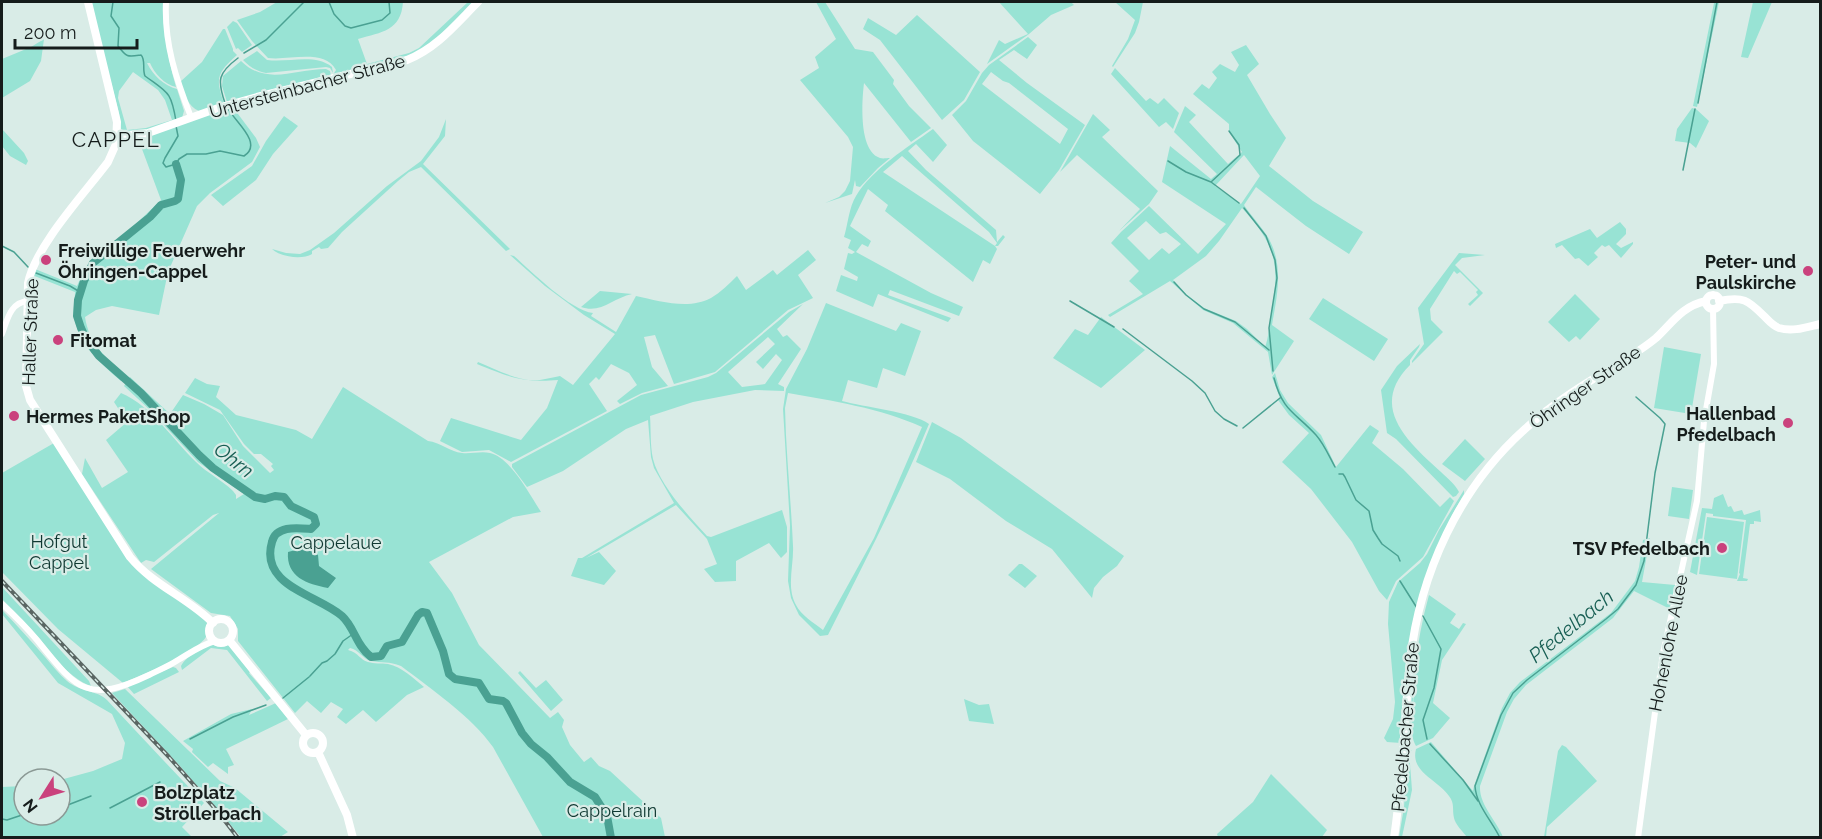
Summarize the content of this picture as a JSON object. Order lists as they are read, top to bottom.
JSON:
{
  "streets": {
    "main road": [
      "Untersteinbacher Straße",
      "Haller Straße",
      "Öhringer Straße",
      "Pfedelbacher Straße"
    ],
    "street": ["Hohenlohe Allee"]
  },
  "crossings": [
    ["Untersteinbacher Straße", "Haller Straße"],
    ["Öhringer Straße", "Hohenlohe Allee"],
    ["Öhringer Straße", "Pfedelbacher Straße"]
  ],
  "districts": ["CAPPEL"],
  "water": ["Ohrn", "Pfedelbach"],
  "parks": ["Hofgut Cappel", "Cappelaue", "Cappelrain"],
  "places": [
    "Freiwillige Feuerwehr Öhringen-Cappel",
    "Peter- und Paulskirche",
    "Fitomat",
    "Hermes PaketShop",
    "Hallenbad Pfedelbach",
    "TSV Pfedelbach",
    "Bolzplatz Ströllerbach"
  ],
  "scale_bar": "200 m",
  "north": "bottom left"
}
